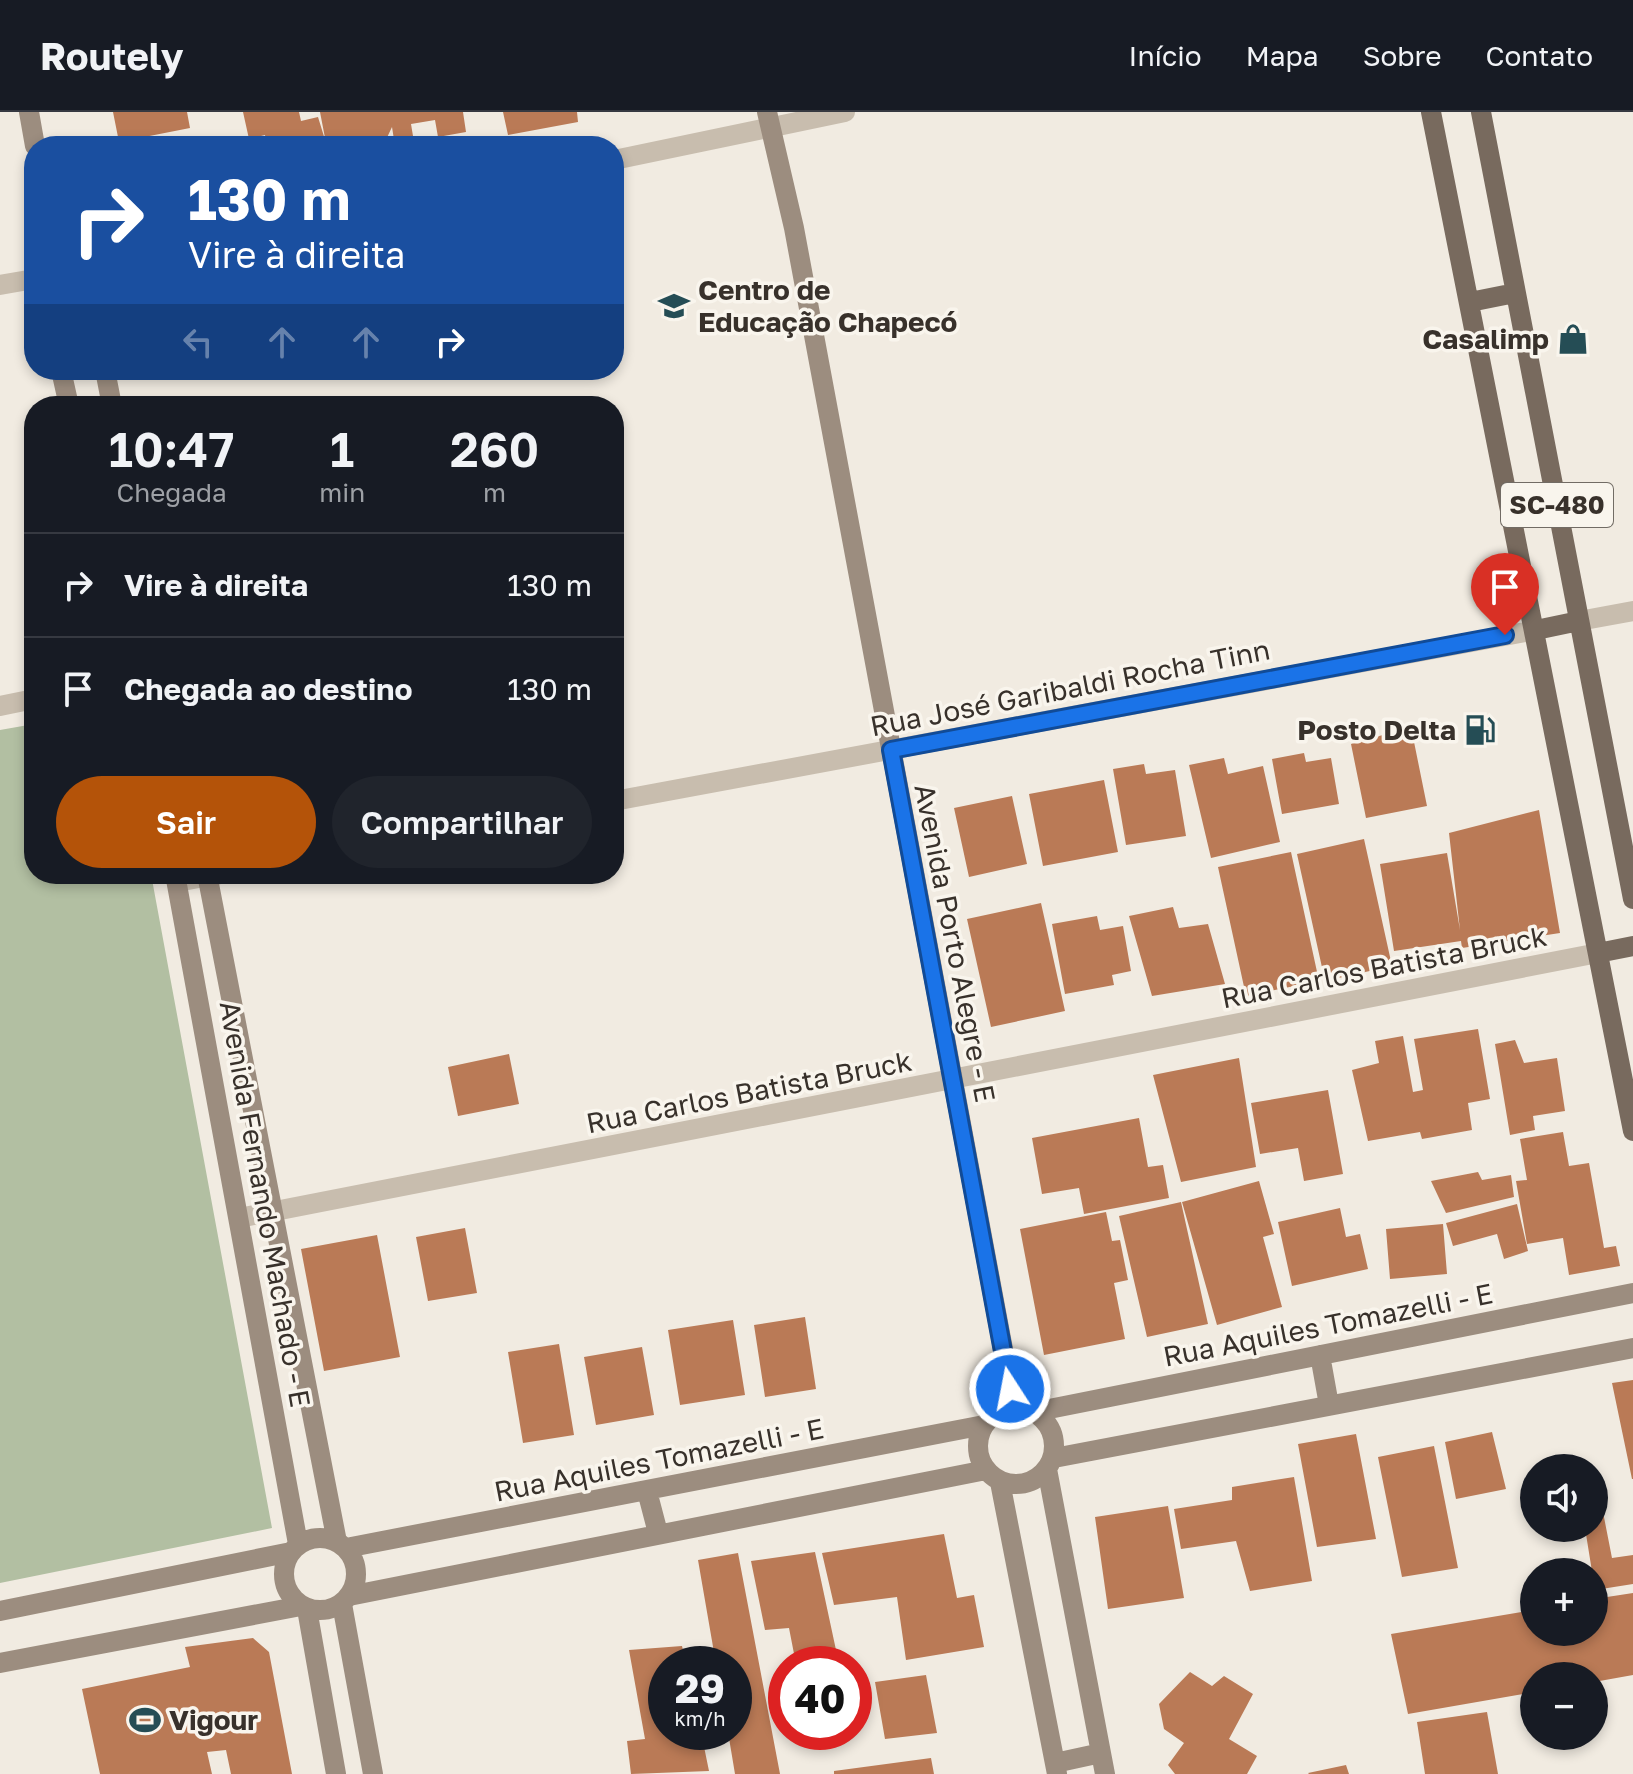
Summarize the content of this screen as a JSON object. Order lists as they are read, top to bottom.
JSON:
{
  "streets": {
    "main road": ["SC-480"],
    "street": [
      "Rua José Garibaldi Rocha Tinn",
      "Avenida Porto Alegre - E",
      "Rua Carlos Batista Bruck",
      "Avenida Fernando Machado - E",
      "Rua Aquiles Tomazelli - E"
    ]
  },
  "crossings": [
    ["SC-480", "Rua José Garibaldi Rocha Tinn"],
    ["SC-480", "Rua Carlos Batista Bruck"],
    ["Rua José Garibaldi Rocha Tinn", "Avenida Porto Alegre - E"],
    ["Avenida Porto Alegre - E", "Rua Carlos Batista Bruck"],
    ["Avenida Porto Alegre - E", "Rua Aquiles Tomazelli - E"],
    ["Rua Carlos Batista Bruck", "Avenida Fernando Machado - E"],
    ["Avenida Fernando Machado - E", "Rua Aquiles Tomazelli - E"]
  ],
  "places": {
    "school or university": ["Centro de Educação Chapecó"],
    "shop": ["Casalimp"],
    "fuel station": ["Posto Delta"],
    "sports": ["Vigour"]
  },
  "page": {
    "header": "Routely",
    "nav": [
      "Início",
      "Mapa",
      "Sobre",
      "Contato"
    ],
    "turn": ["130 m", "Vire à direita"],
    "eta": [
      "10:47",
      "Chegada",
      "1",
      "min",
      "260",
      "m"
    ],
    "list": [
      {
        "name": "Vire à direita",
        "value": "130 m"
      },
      {
        "name": "Chegada ao destino",
        "value": "130 m"
      }
    ],
    "buttons": ["Sair", "Compartilhar"],
    "map_buttons": ["+", "−"],
    "speed": "29 km/h",
    "limit": "40"
  }
}
